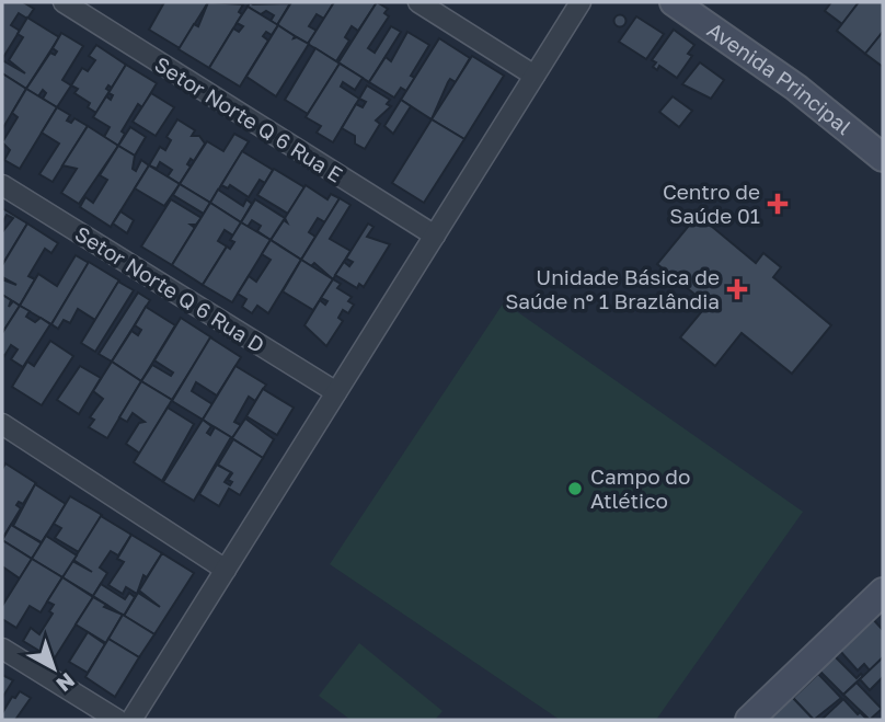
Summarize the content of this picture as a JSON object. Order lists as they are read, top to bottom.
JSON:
{
  "streets": {
    "street": ["Avenida Principal", "Setor Norte Q 6 Rua E", "Setor Norte Q 6 Rua D"]
  },
  "places": {
    "health": ["Centro de Saúde 01", "Unidade Básica de Saúde nº 1 Brazlândia"],
    "other": ["Campo do Atlético"]
  },
  "north": "bottom right"
}
